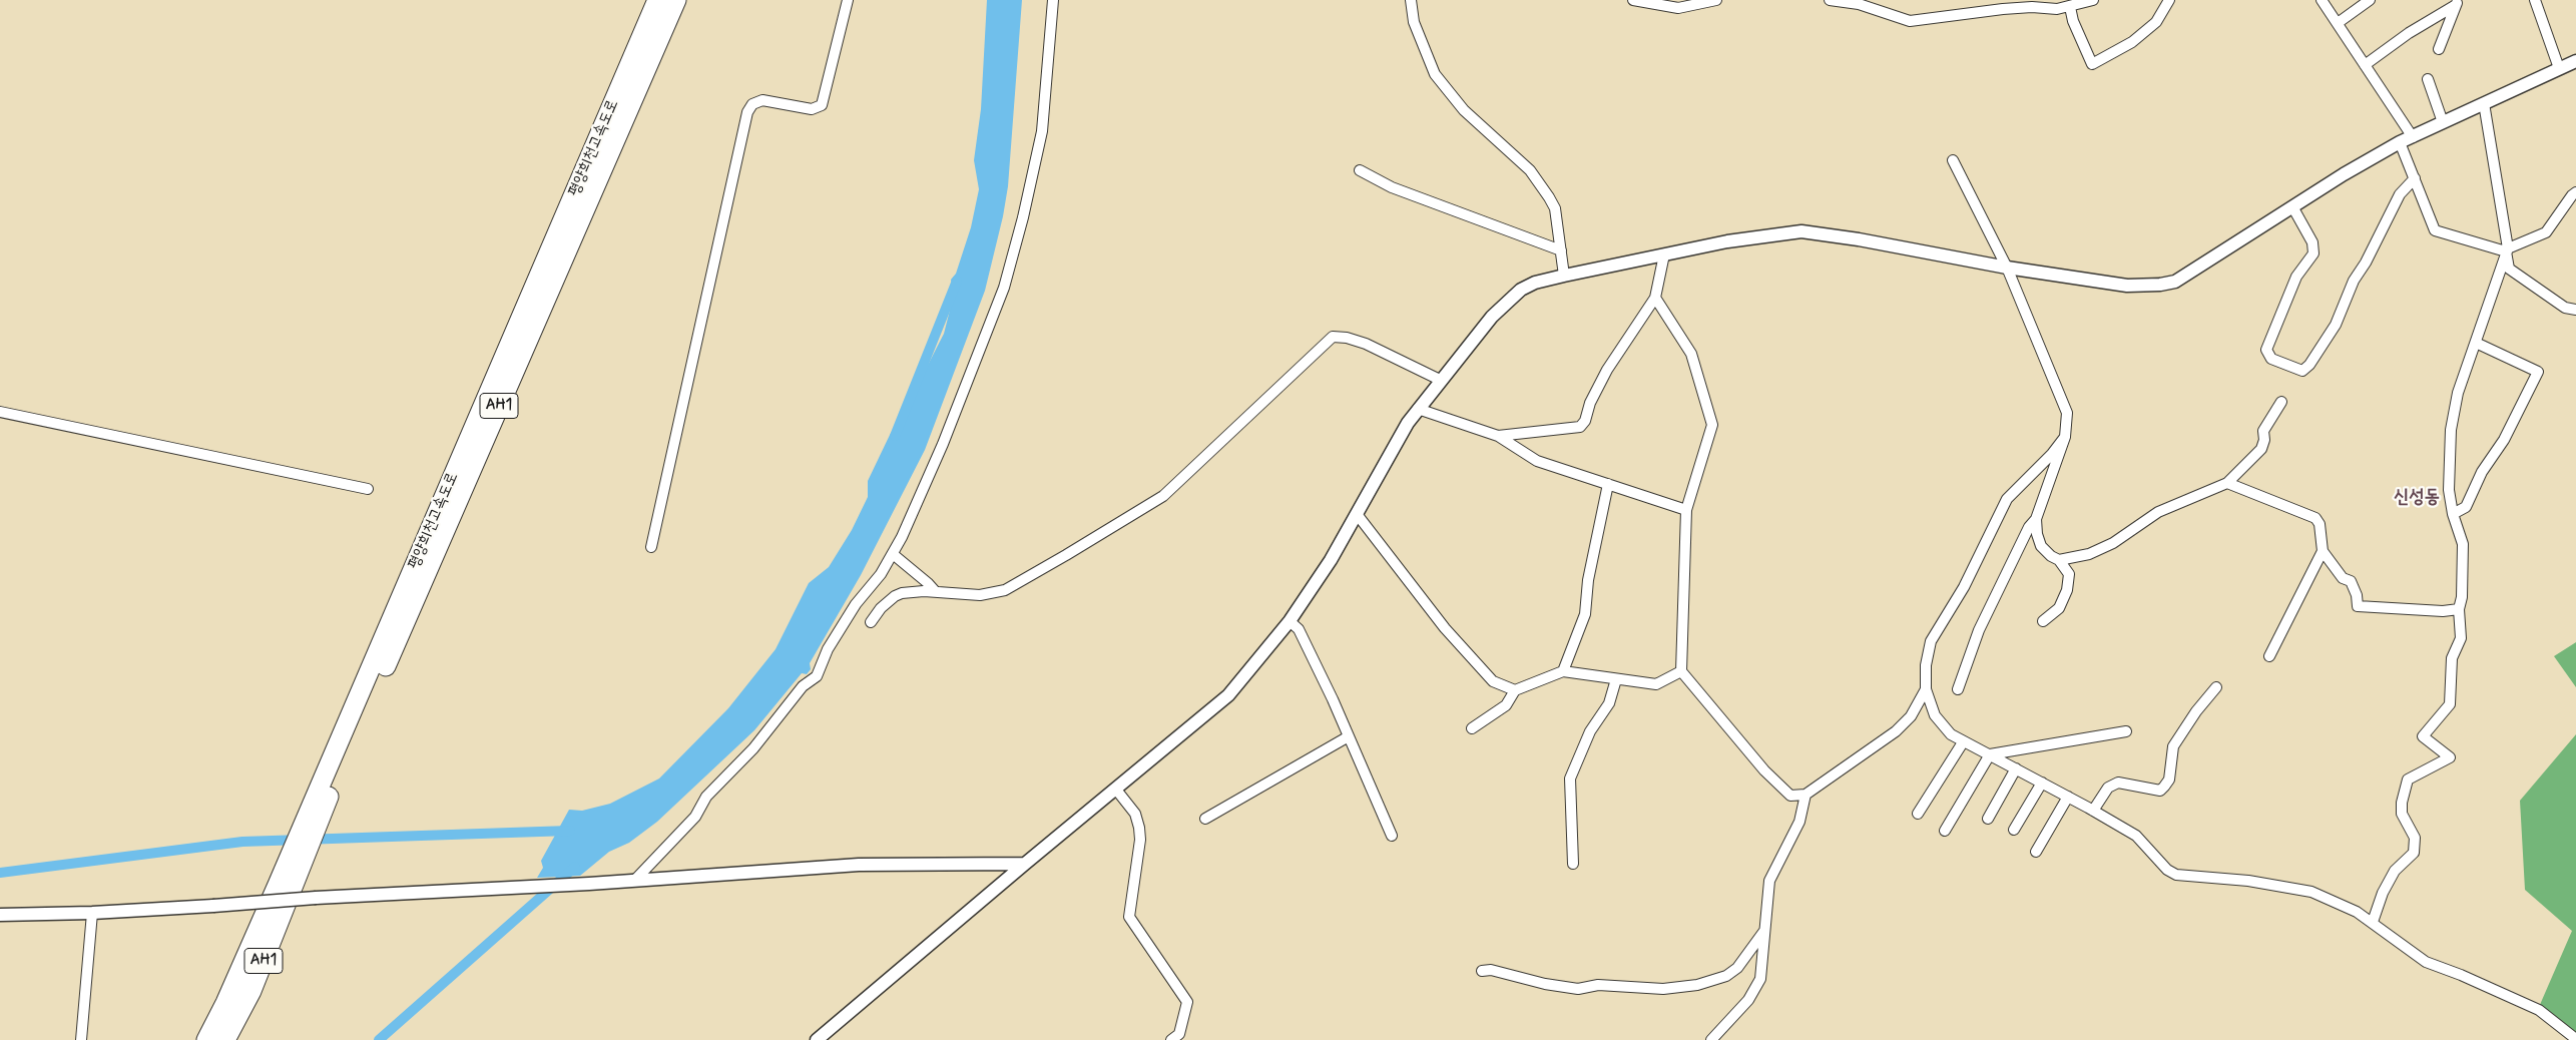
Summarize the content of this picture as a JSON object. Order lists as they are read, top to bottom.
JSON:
{
  "streets": {
    "highway": ["평양희천고속도로", "AH1"]
  },
  "districts": ["신성동"]
}
